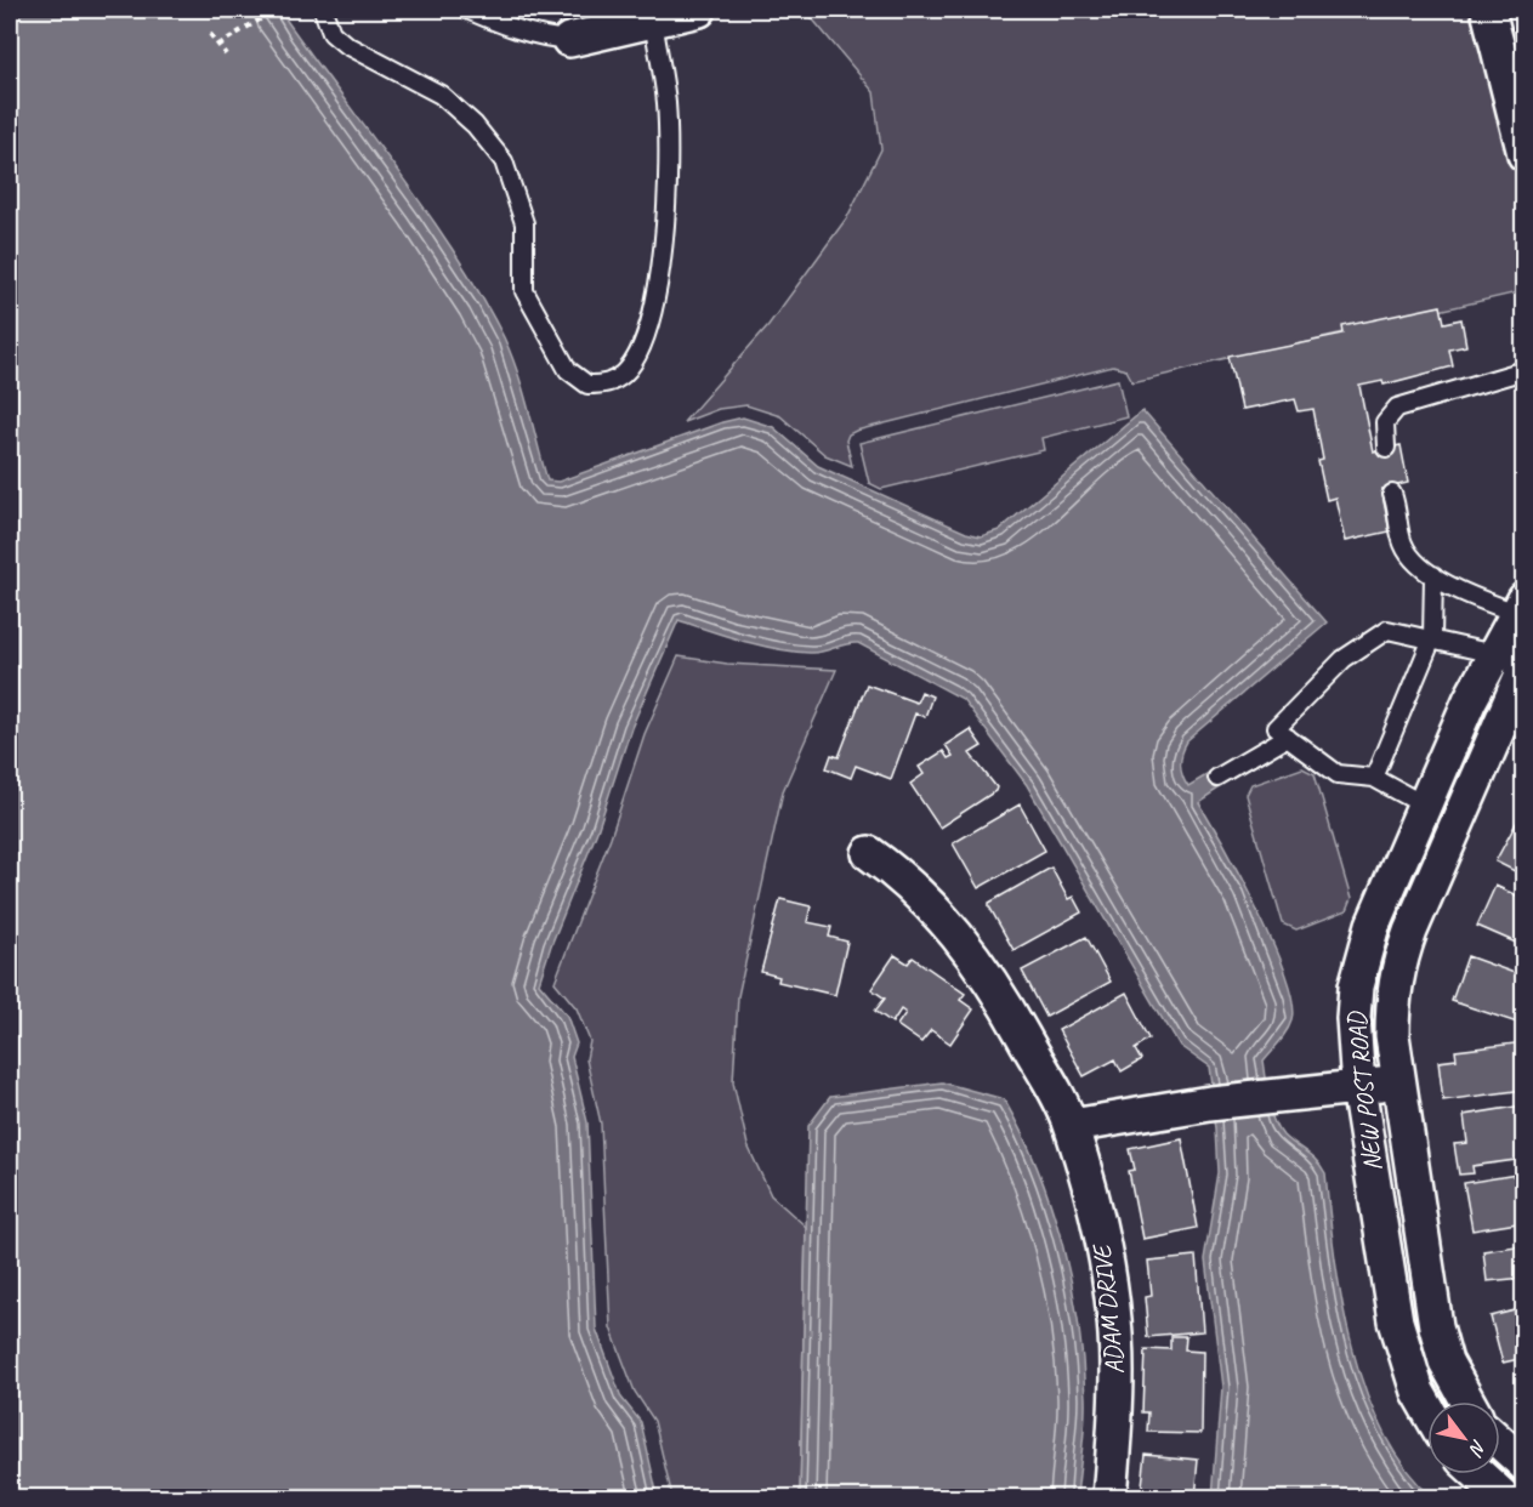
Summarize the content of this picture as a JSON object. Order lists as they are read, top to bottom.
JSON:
{
  "streets": {
    "street": ["NEW POST ROAD", "ADAM DRIVE"]
  },
  "north": "bottom right"
}
